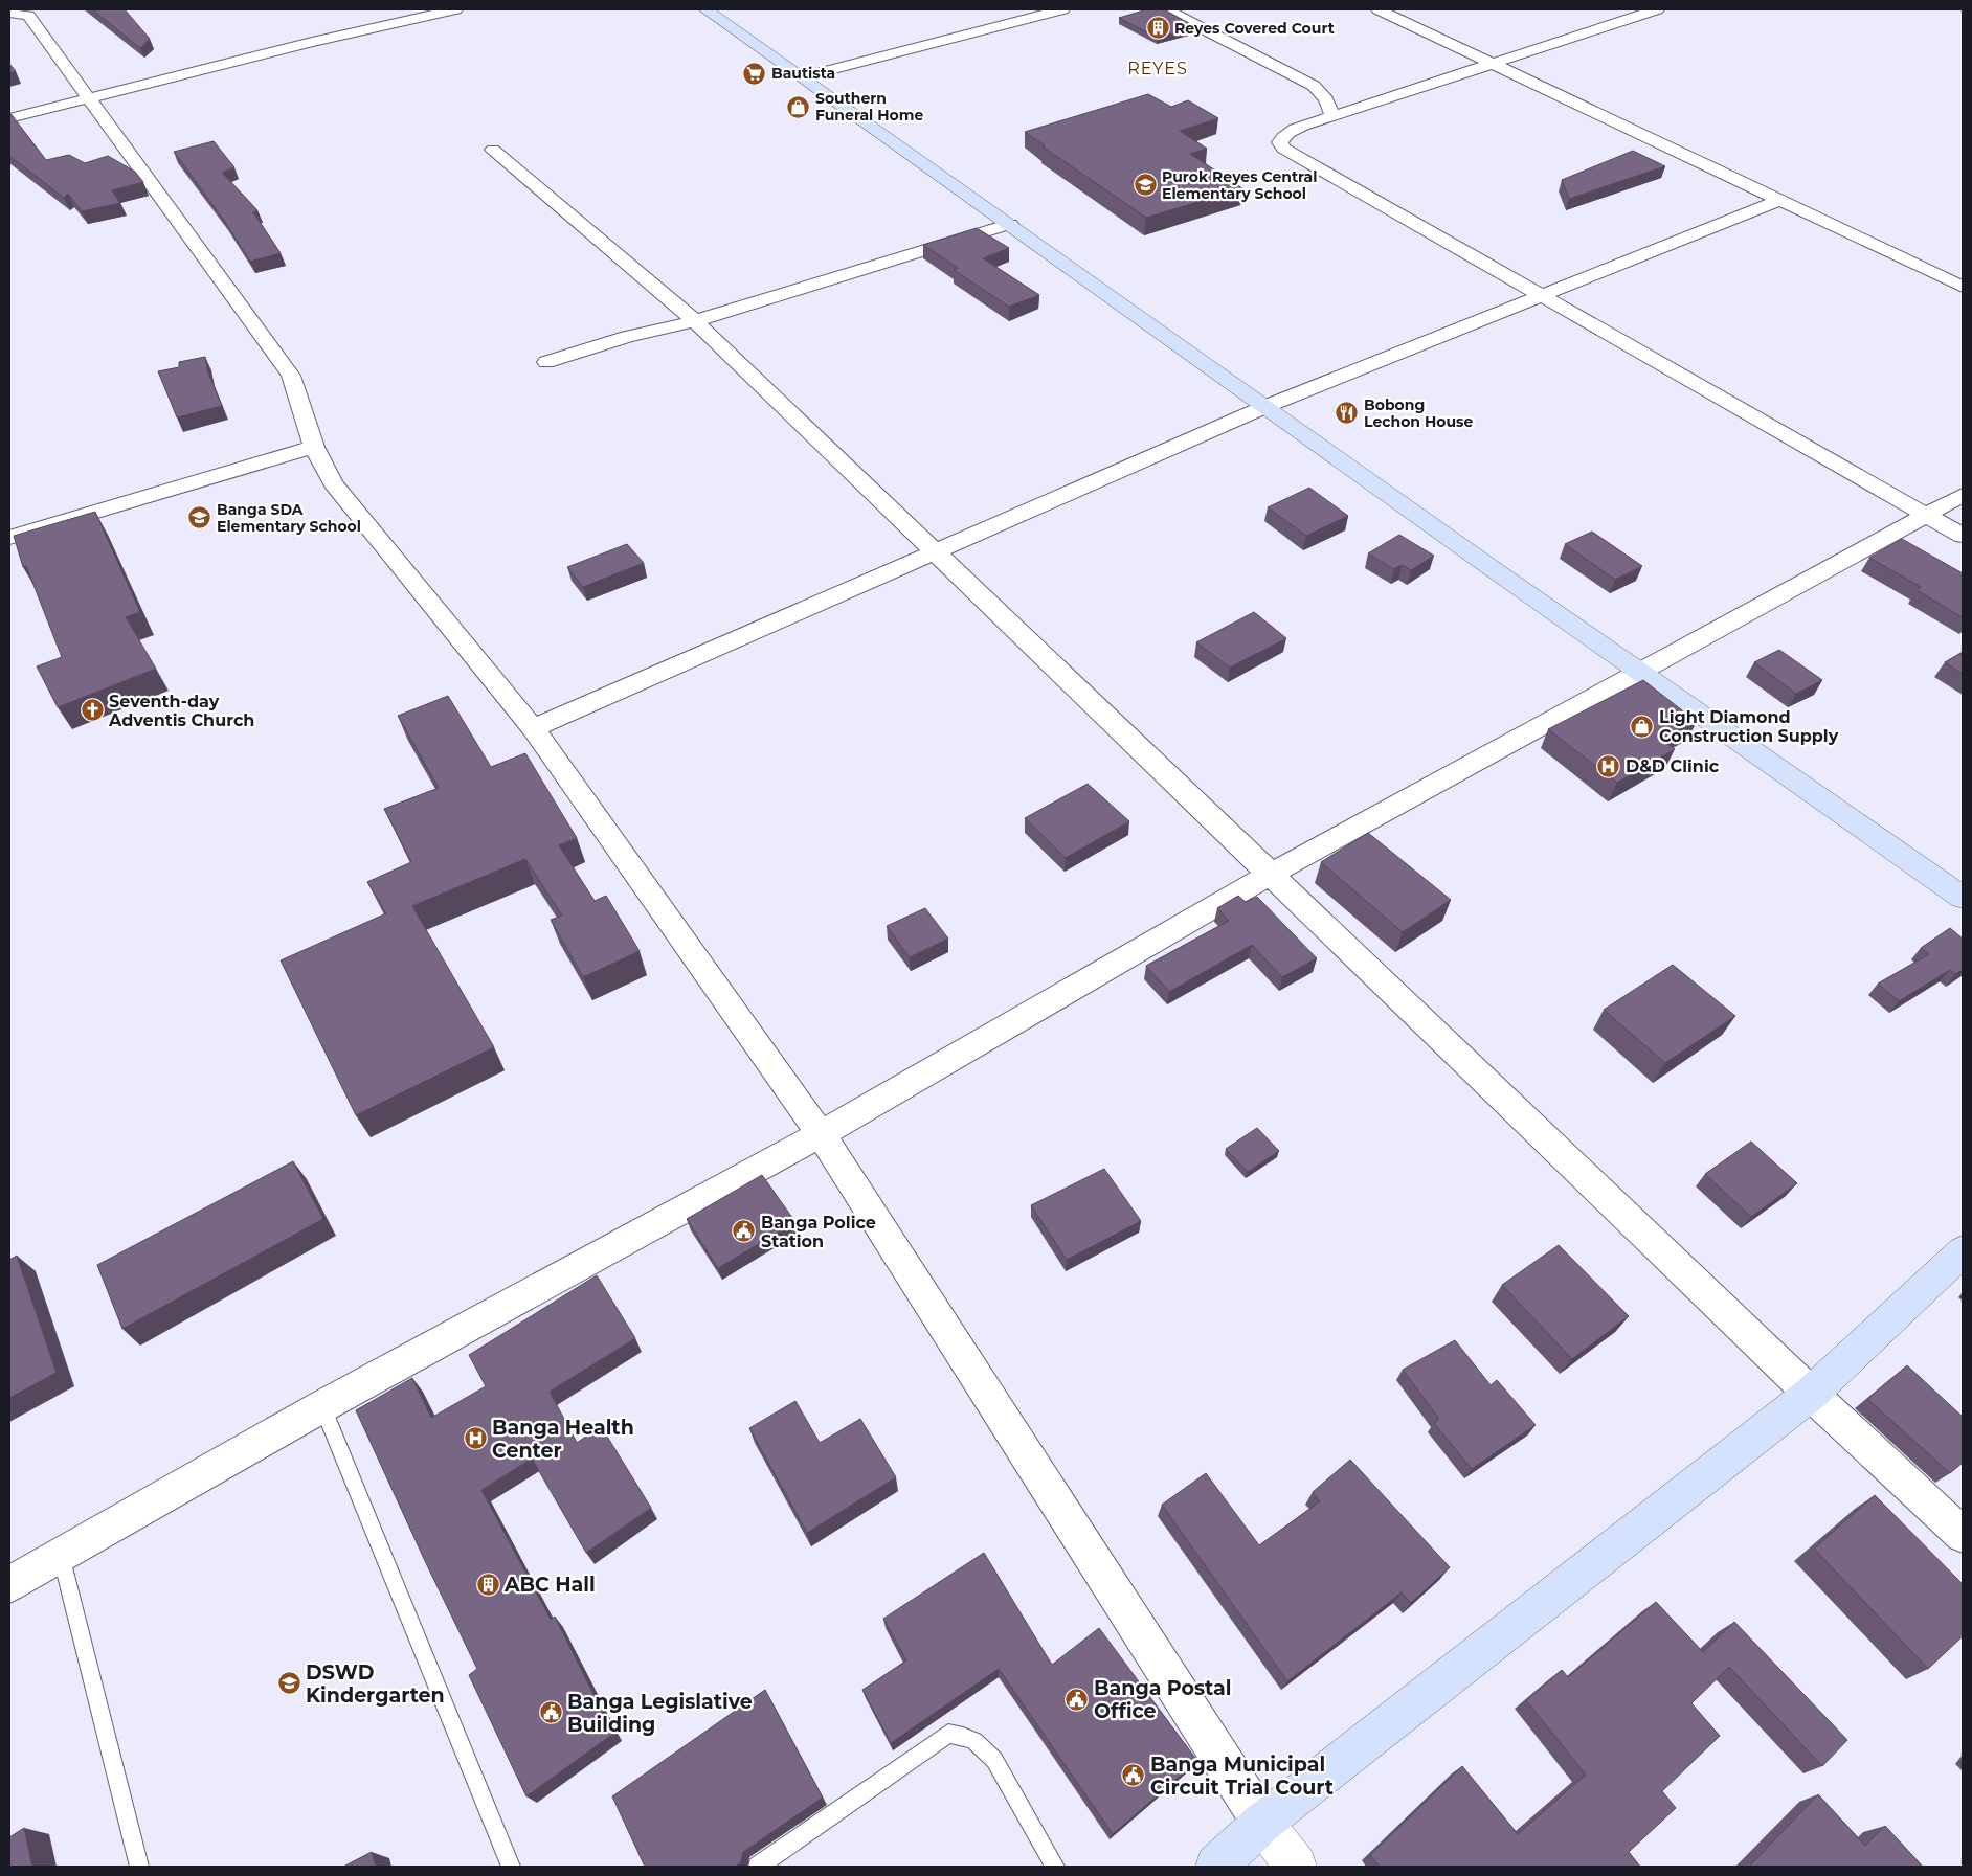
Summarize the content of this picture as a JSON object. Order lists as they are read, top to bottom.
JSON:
{
  "districts": ["REYES"],
  "places": {
    "building": ["Reyes Covered Court", "ABC Hall"],
    "supermarket": ["Bautista"],
    "shop": ["Southern Funeral Home", "Light Diamond Construction Supply"],
    "school or university": ["Purok Reyes Central Elementary School", "Banga SDA Elementary School", "DSWD Kindergarten"],
    "restaurant": ["Bobong Lechon House"],
    "church": ["Seventh-day Adventis Church"],
    "hospital": ["D&D Clinic", "Banga Health Center"],
    "public building": [
      "Banga Police Station",
      "Banga Postal Office",
      "Banga Legislative Building",
      "Banga Municipal Circuit Trial Court"
    ]
  }
}
